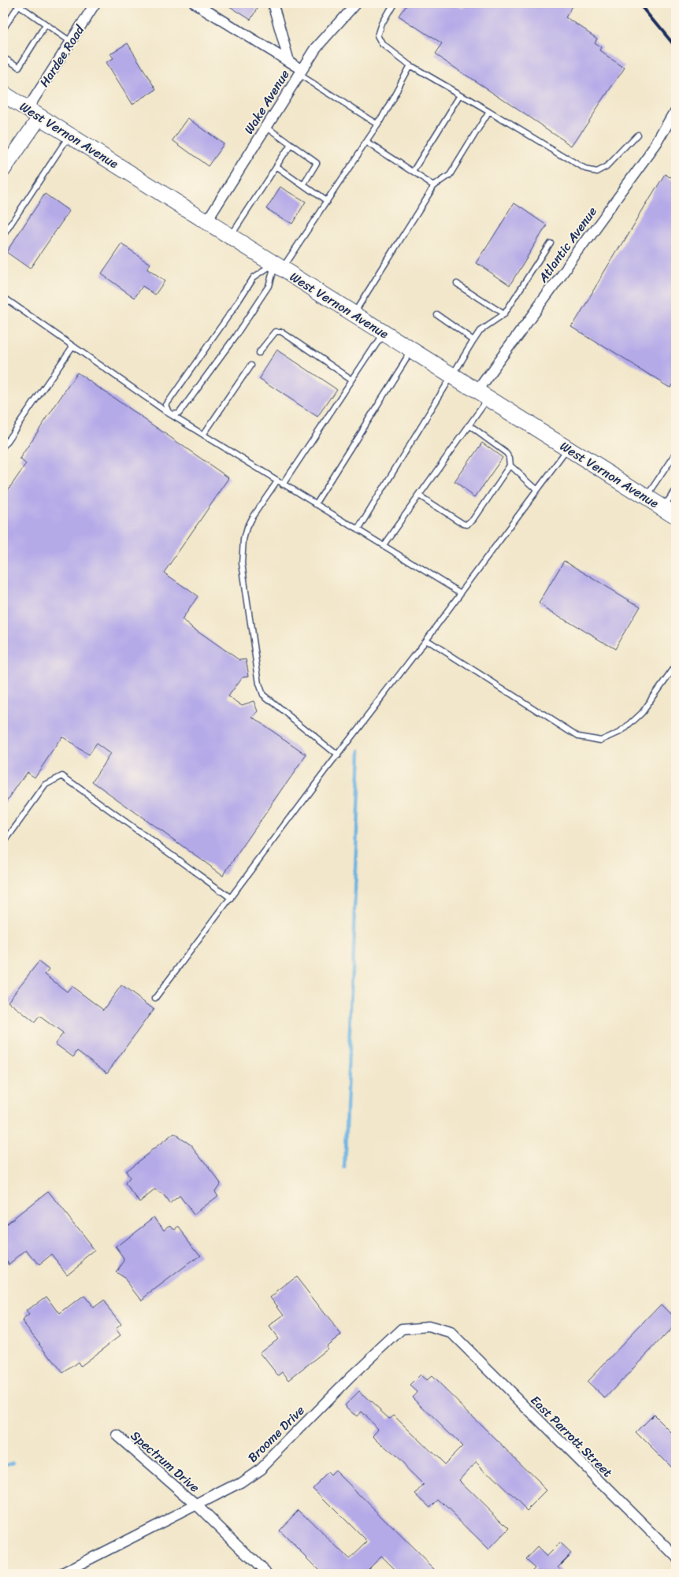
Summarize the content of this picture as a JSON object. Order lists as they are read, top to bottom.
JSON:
{
  "streets": {
    "main road": ["West Vernon Avenue"],
    "street": [
      "Hardee Road",
      "Wake Avenue",
      "Atlantic Avenue",
      "Broome Drive",
      "East Parrott Street",
      "Spectrum Drive"
    ]
  },
  "crossings": [
    ["Hardee Road", "West Vernon Avenue"],
    ["Wake Avenue", "West Vernon Avenue"],
    ["West Vernon Avenue", "Atlantic Avenue"],
    ["Broome Drive", "East Parrott Street"],
    ["Broome Drive", "Spectrum Drive"]
  ]
}
